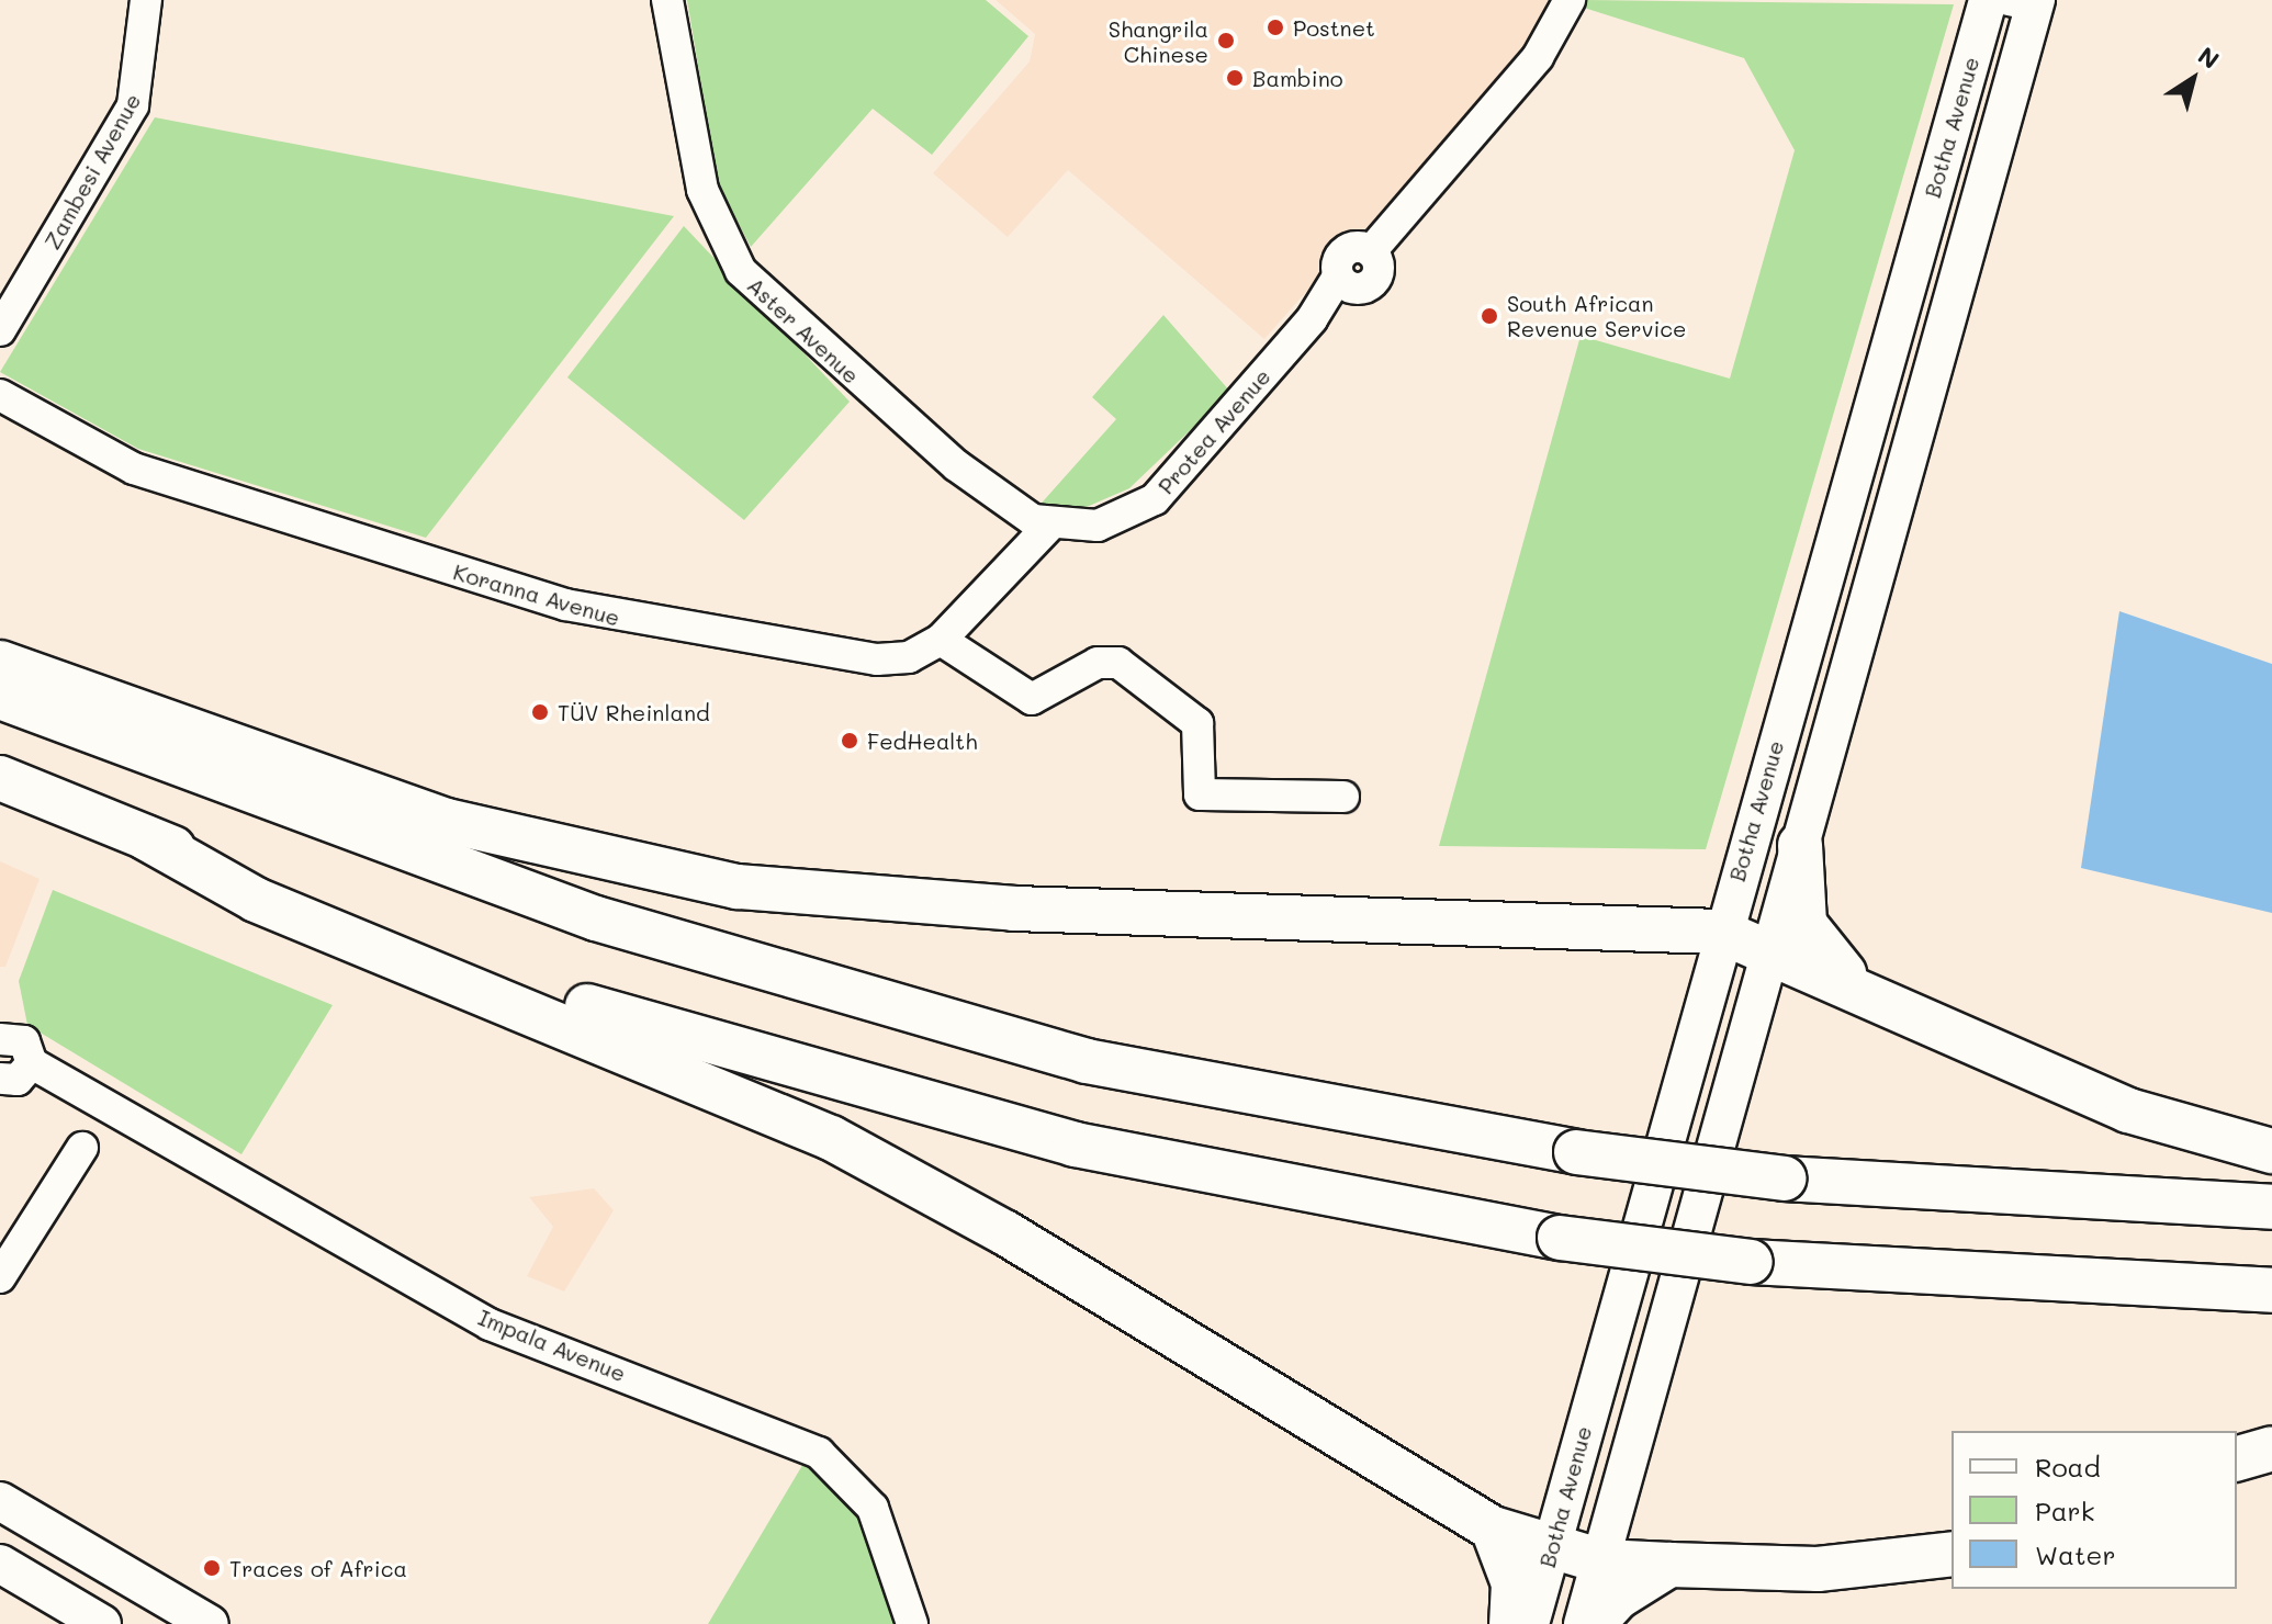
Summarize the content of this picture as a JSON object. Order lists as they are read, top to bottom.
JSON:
{
  "streets": {
    "main road": ["Botha Avenue"],
    "street": [
      "Zambesi Avenue",
      "Aster Avenue",
      "Protea Avenue",
      "Koranna Avenue",
      "Impala Avenue"
    ]
  },
  "crossings": [
    ["Aster Avenue", "Protea Avenue"],
    ["Aster Avenue", "Koranna Avenue"],
    ["Protea Avenue", "Koranna Avenue"]
  ],
  "places": [
    "Postnet",
    "Shangrila Chinese",
    "Bambino",
    "South African Revenue Service",
    "TÜV Rheinland",
    "FedHealth",
    "Traces of Africa"
  ],
  "legend": ["Road", "Park", "Water"],
  "north": "top right"
}
